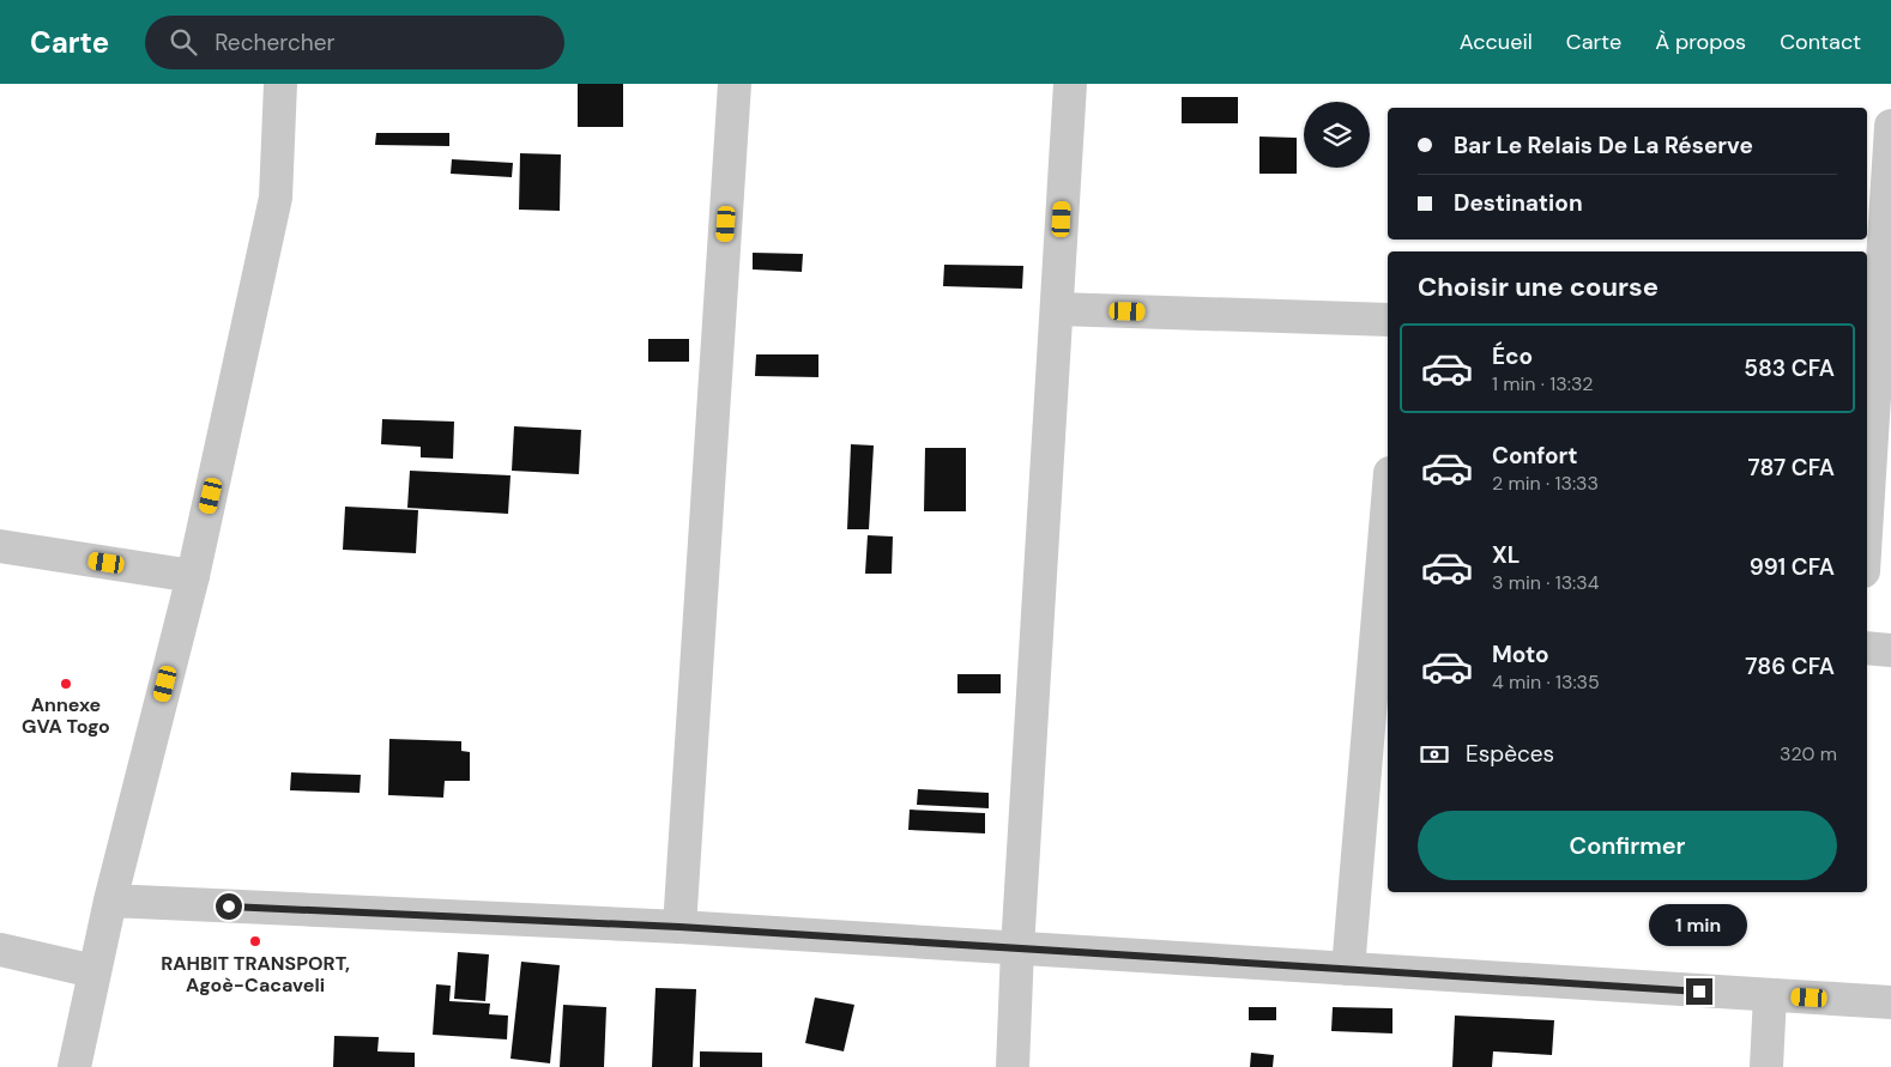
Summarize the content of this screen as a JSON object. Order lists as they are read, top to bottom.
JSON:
{
  "places": ["Annexe GVA Togo", "RAHBIT TRANSPORT, Agoè-Cacaveli"],
  "page": {
    "header": "Carte",
    "search": "Rechercher",
    "nav": [
      "Accueil",
      "Carte",
      "À propos",
      "Contact"
    ],
    "banner": ["Bar Le Relais De La Réserve", "Destination"],
    "heading": "Choisir une course",
    "list": [
      {
        "name": "Éco",
        "note": "1 min · 13:32",
        "value": "583 CFA"
      },
      {
        "name": "Confort",
        "note": "2 min · 13:33",
        "value": "787 CFA"
      },
      {
        "name": "XL",
        "note": "3 min · 13:34",
        "value": "991 CFA"
      },
      {
        "name": "Moto",
        "note": "4 min · 13:35",
        "value": "786 CFA"
      }
    ],
    "pay": ["Espèces", "320 m"],
    "buttons": "Confirmer",
    "bubble": "1 min"
  }
}
